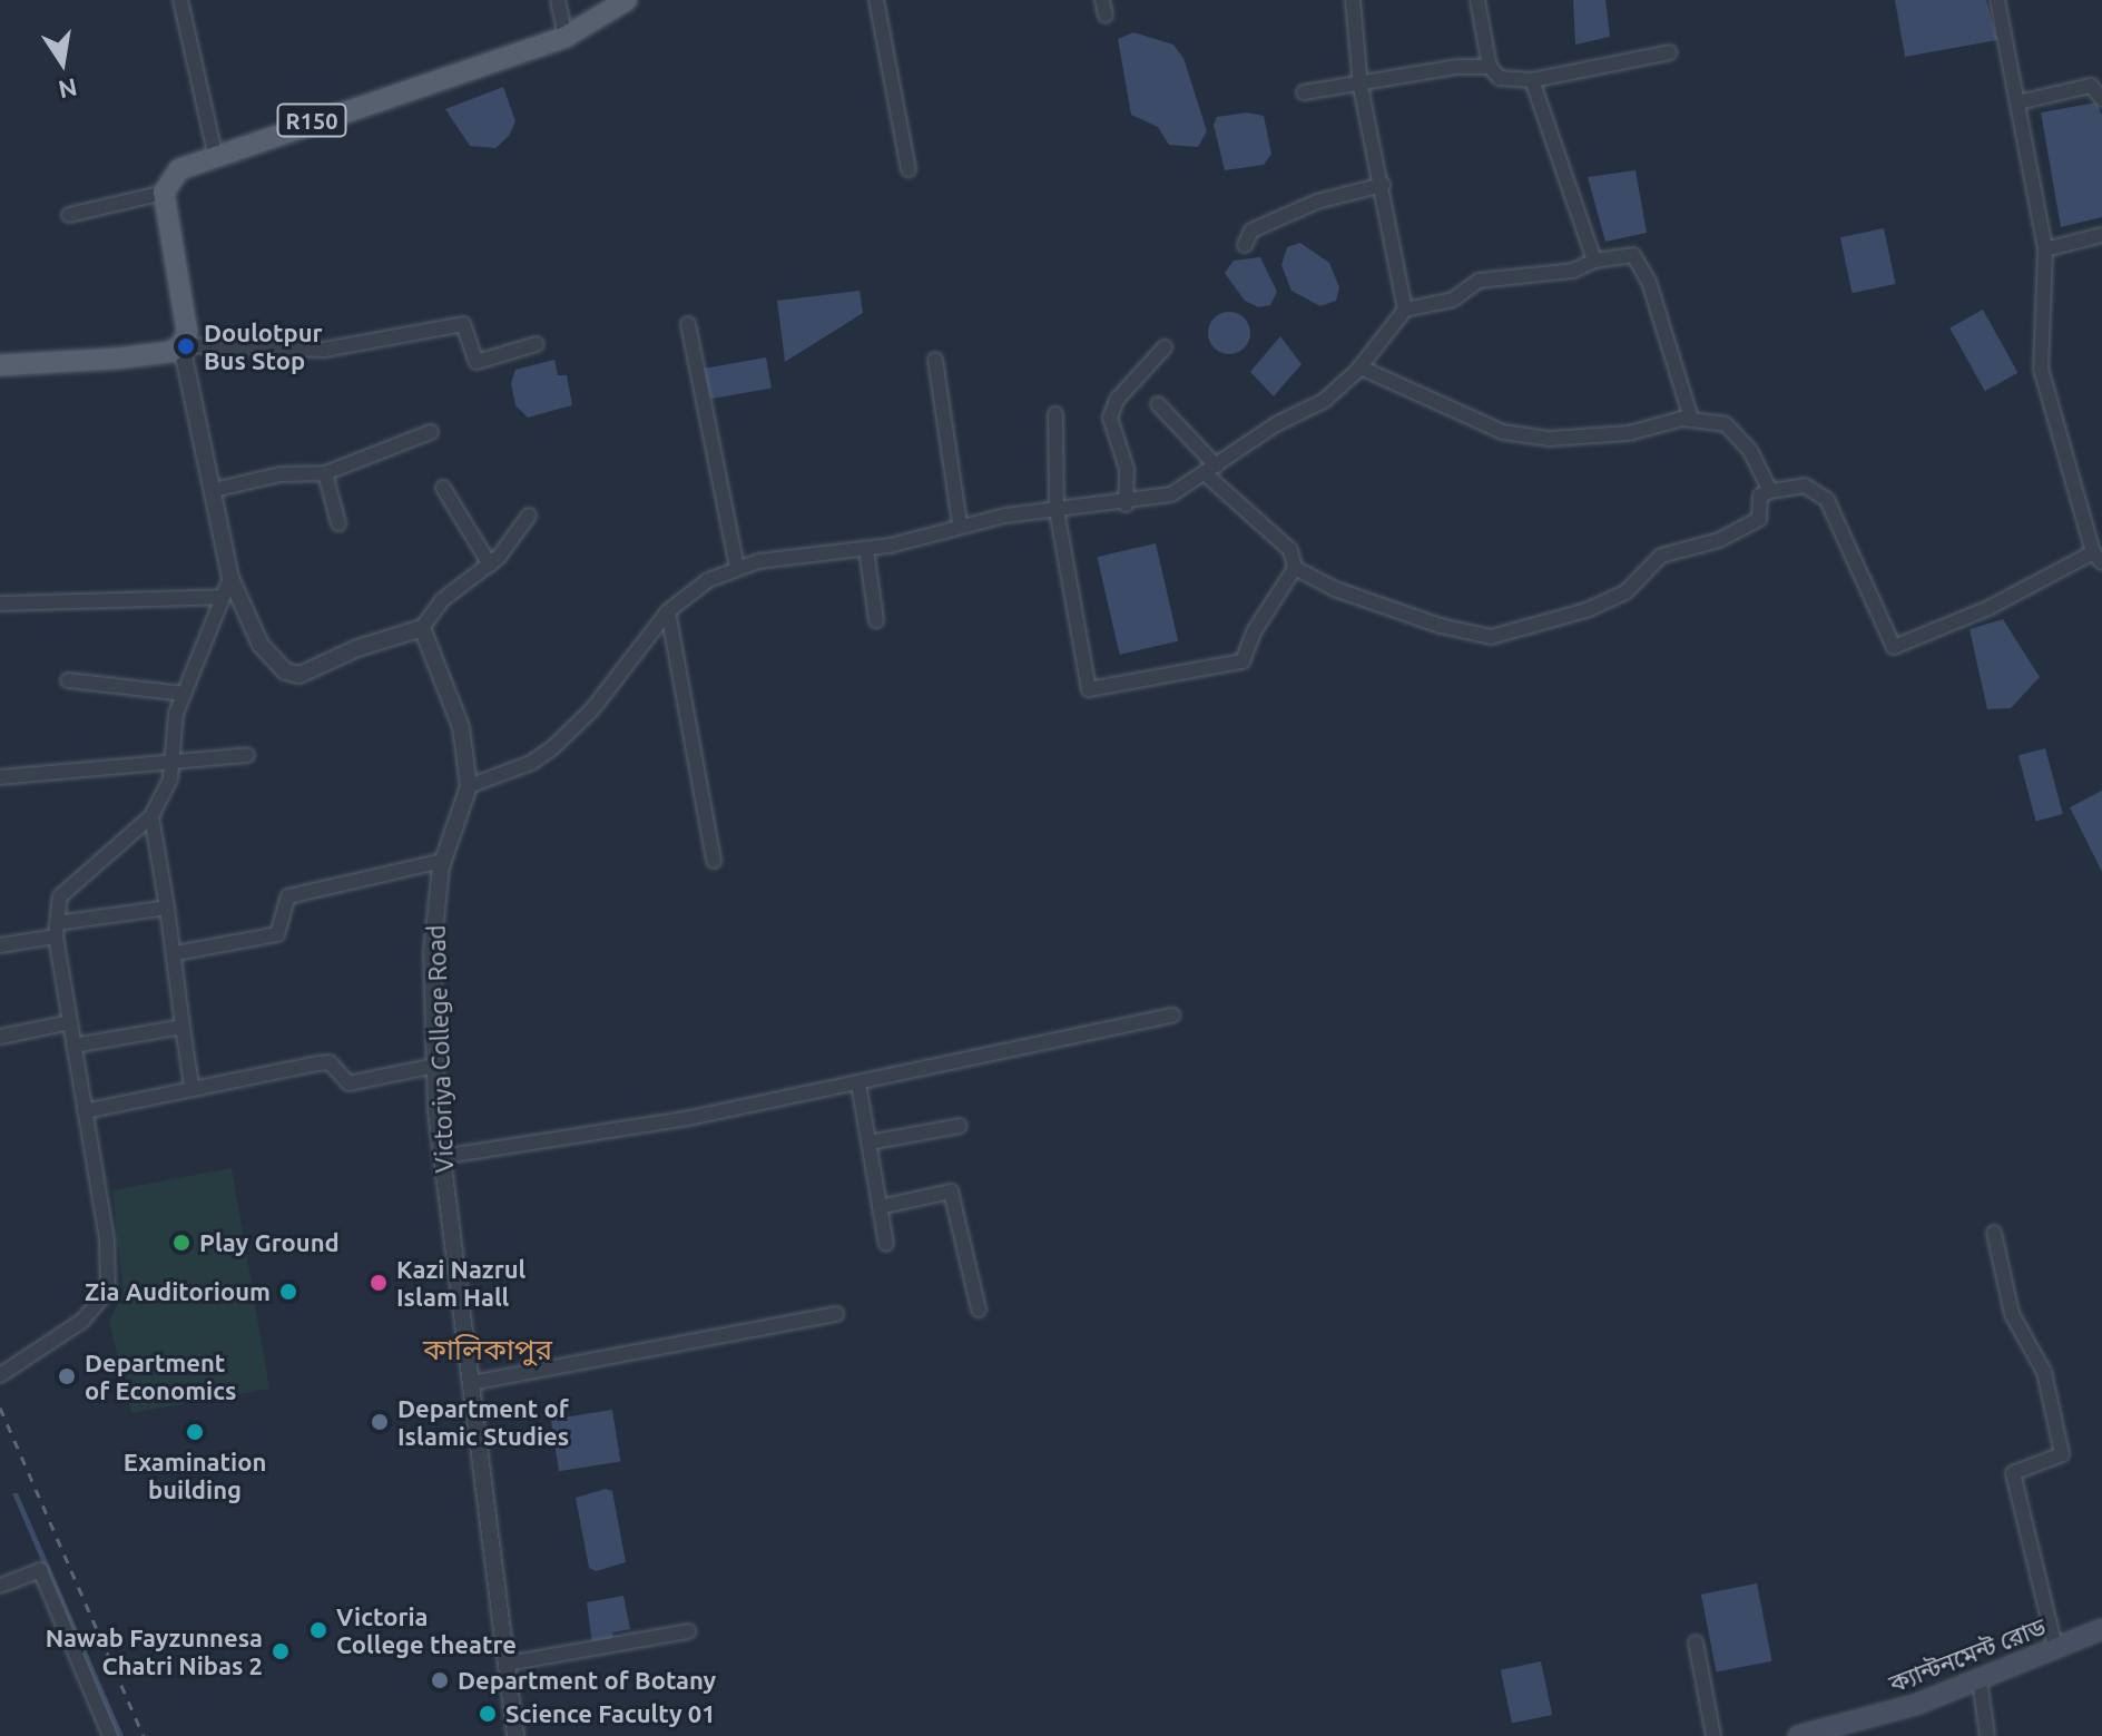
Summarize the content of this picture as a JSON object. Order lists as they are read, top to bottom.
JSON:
{
  "streets": {
    "main road": ["R150", "ক্যান্টনমেন্ট রোড"],
    "street": ["Victoriya College Road"]
  },
  "districts": ["কালিকাপুর"],
  "places": [
    "Doulotpur Bus Stop",
    "Play Ground",
    "Kazi Nazrul Islam Hall",
    "Zia Auditorioum",
    "Department of Economics",
    "Department of Islamic Studies",
    "Examination building",
    "Victoria College theatre",
    "Nawab Fayzunnesa Chatri Nibas 2",
    "Department of Botany",
    "Science Faculty 01"
  ],
  "north": "bottom"
}
